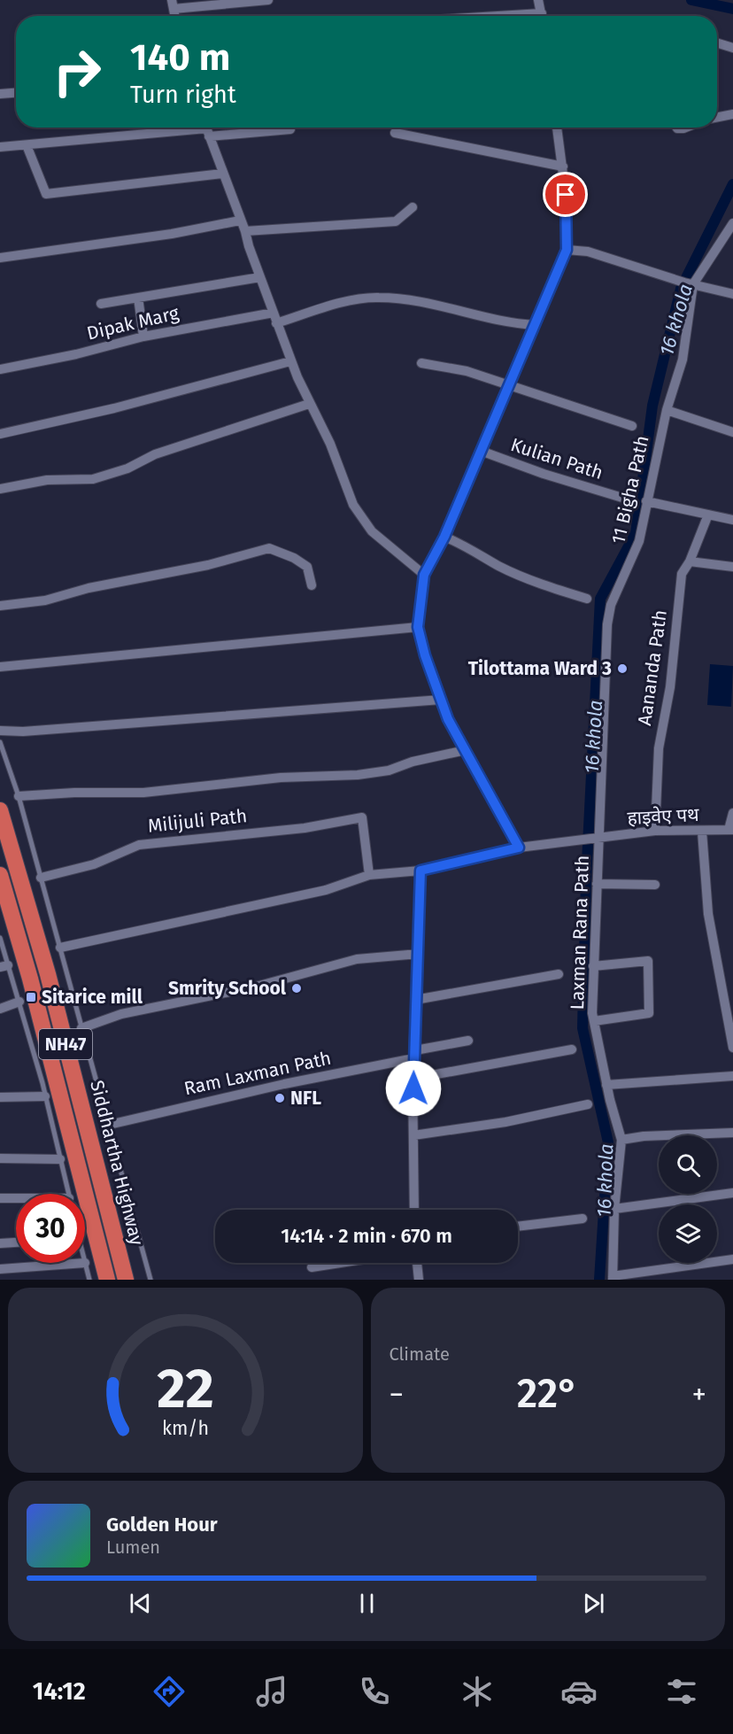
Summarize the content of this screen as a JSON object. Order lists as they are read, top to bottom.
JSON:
{
  "streets": {
    "highway": ["NH47", "Siddhartha Highway"],
    "street": [
      "Dipak Marg",
      "Kulian Path",
      "11 Bigha Path",
      "Aananda Path",
      "हाइवेए पथ",
      "Milijuli Path",
      "Laxman Rana Path",
      "Ram Laxman Path"
    ]
  },
  "crossings": [
    ["11 Bigha Path", "हाइवेए पथ"],
    ["11 Bigha Path", "Laxman Rana Path"],
    ["Aananda Path", "हाइवेए पथ"],
    ["हाइवेए पथ", "Milijuli Path"],
    ["हाइवेए पथ", "Laxman Rana Path"]
  ],
  "water": ["16 khola"],
  "places": {
    "other": ["Tilottama Ward 3", "Smrity School", "NFL"],
    "transit": ["Sitarice mill"]
  },
  "page": {
    "turn": ["140 m", "Turn right"],
    "limit": "30",
    "trip": "14:14 · 2 min · 670 m",
    "tile": "Climate",
    "heat": ["−", "22°", "+"],
    "song": ["Golden Hour", "Lumen"],
    "tabs": "14:12",
    "gauge": ["22", "km/h"]
  }
}
